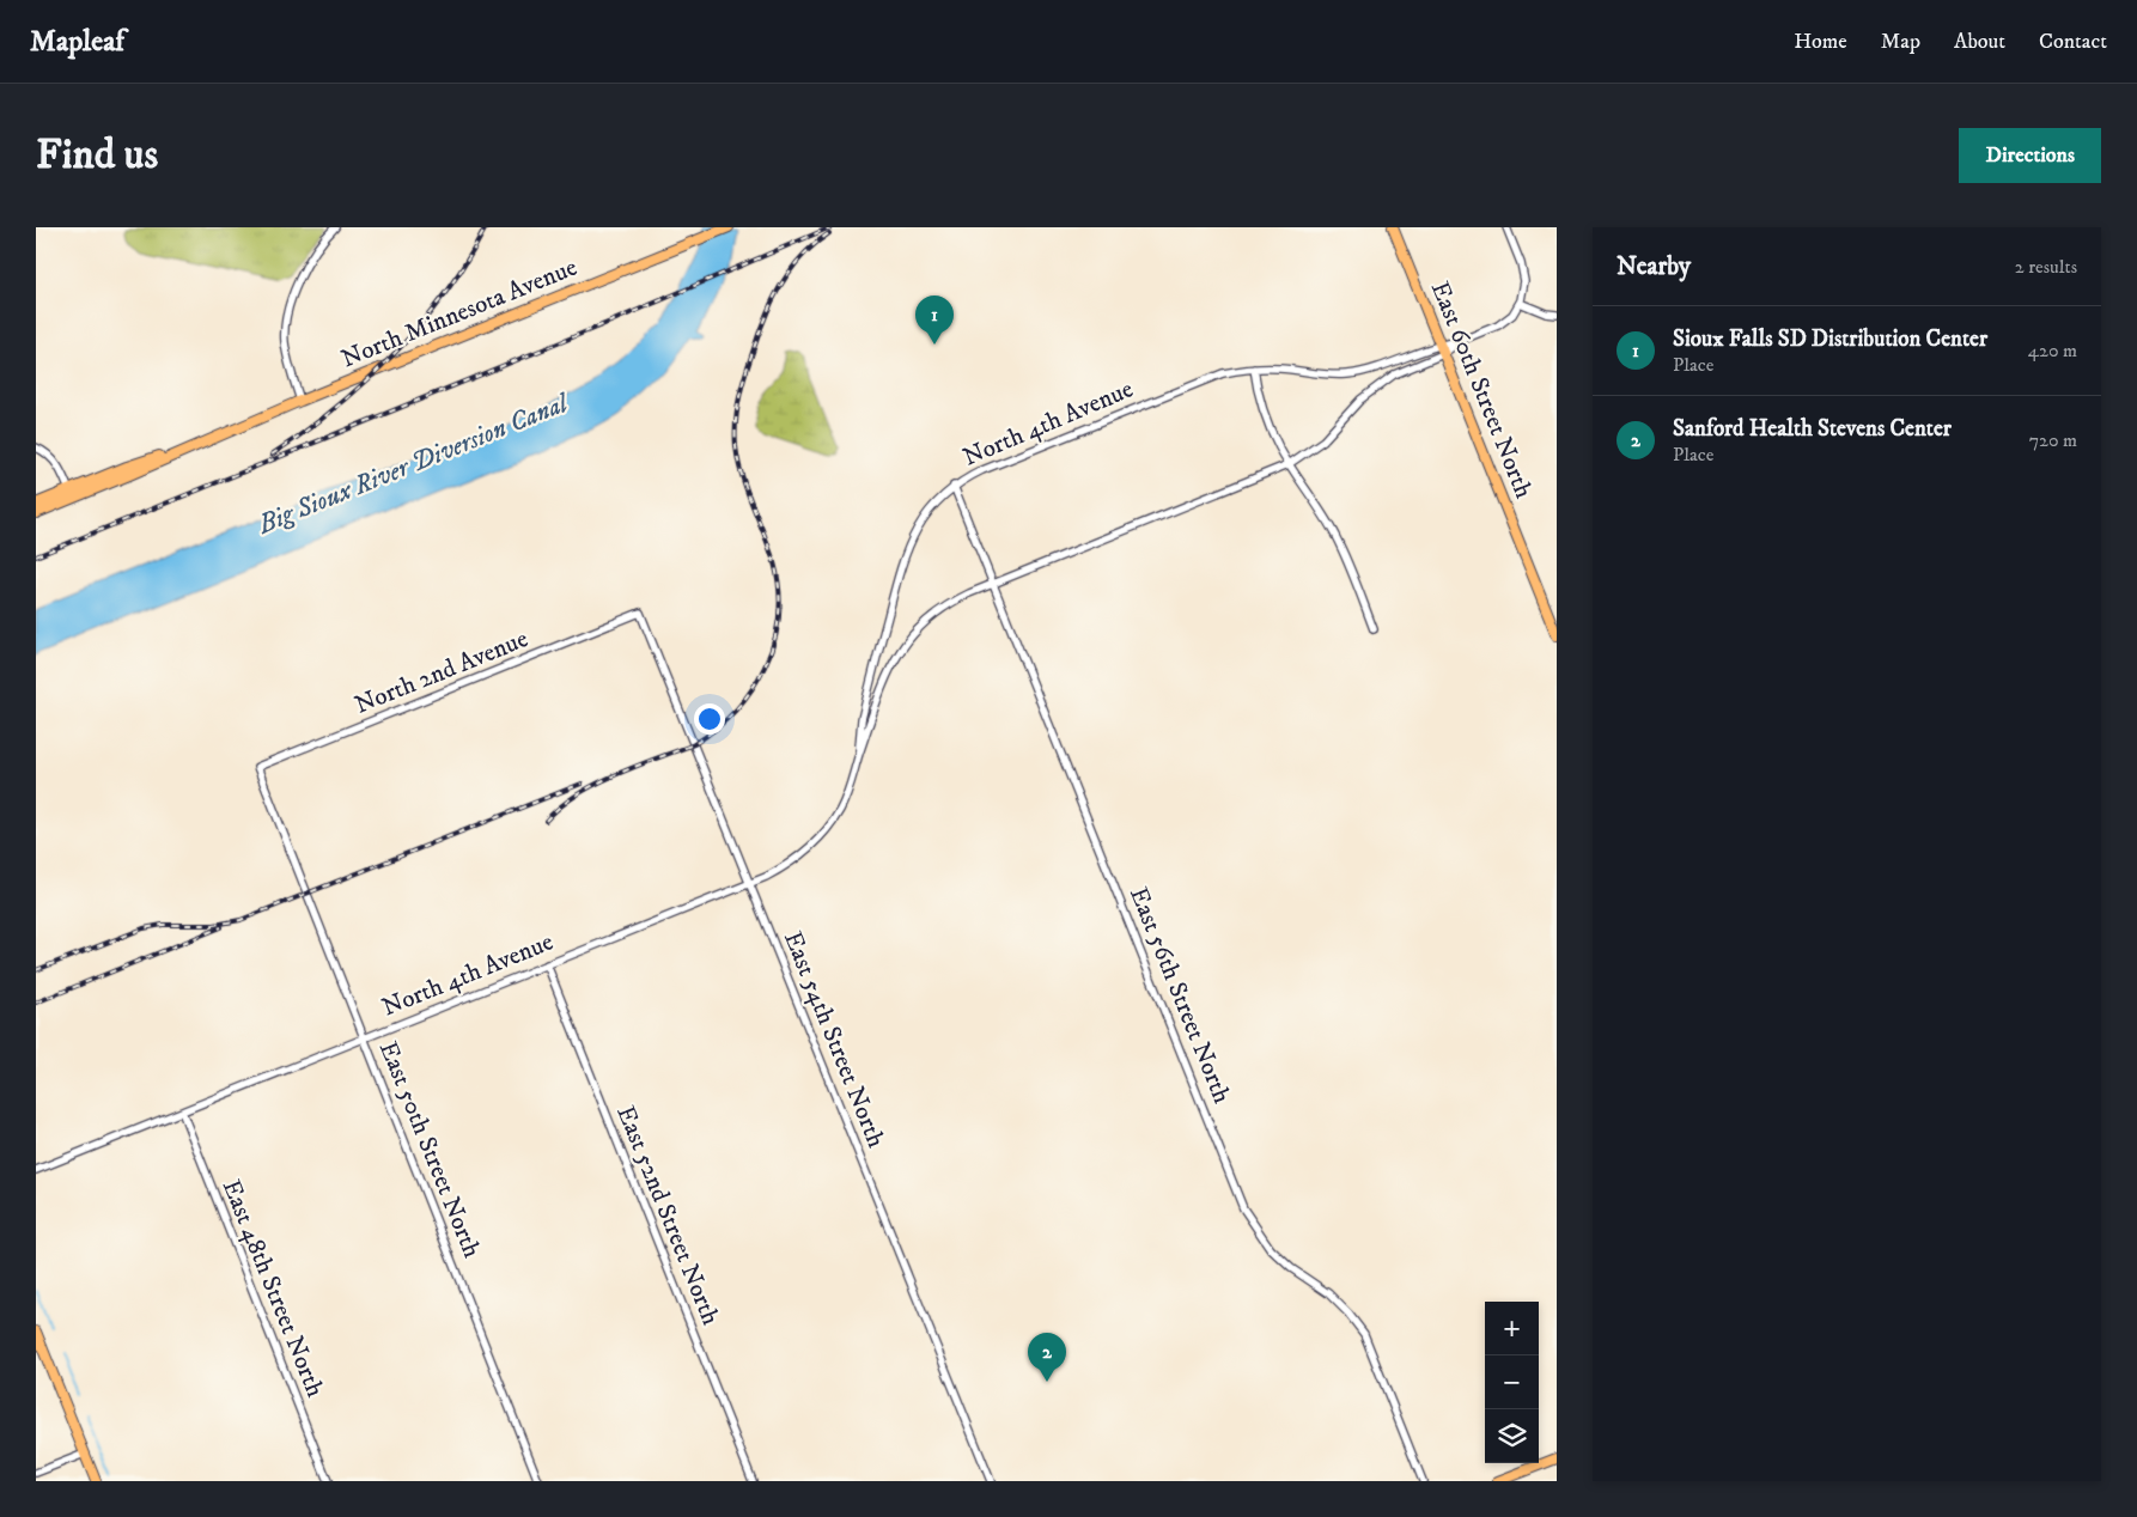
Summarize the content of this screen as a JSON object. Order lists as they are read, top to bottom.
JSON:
{
  "streets": {
    "main road": ["North Minnesota Avenue", "East 60th Street North"],
    "street": [
      "North 4th Avenue",
      "North 2nd Avenue",
      "East 56th Street North",
      "East 54th Street North",
      "East 50th Street North",
      "East 52nd Street North",
      "East 48th Street North"
    ]
  },
  "crossings": [
    ["East 60th Street North", "North 4th Avenue"],
    ["North 4th Avenue", "East 56th Street North"],
    ["North 4th Avenue", "East 54th Street North"],
    ["North 4th Avenue", "East 50th Street North"],
    ["North 4th Avenue", "East 52nd Street North"],
    ["North 4th Avenue", "East 48th Street North"],
    ["North 2nd Avenue", "East 54th Street North"],
    ["North 2nd Avenue", "East 50th Street North"]
  ],
  "water": ["Big Sioux River Diversion Canal"],
  "page": {
    "header": "Mapleaf",
    "nav": [
      "Home",
      "Map",
      "About",
      "Contact"
    ],
    "buttons": "Directions",
    "title": "Find us",
    "heading": ["Nearby", "2 results"],
    "pins": ["1", "2"],
    "list": [
      {
        "mark": "1",
        "name": "Sioux Falls SD Distribution Center",
        "note": "Place",
        "value": "420 m"
      },
      {
        "mark": "2",
        "name": "Sanford Health Stevens Center",
        "note": "Place",
        "value": "720 m"
      }
    ],
    "map_buttons": ["+", "−"]
  }
}
